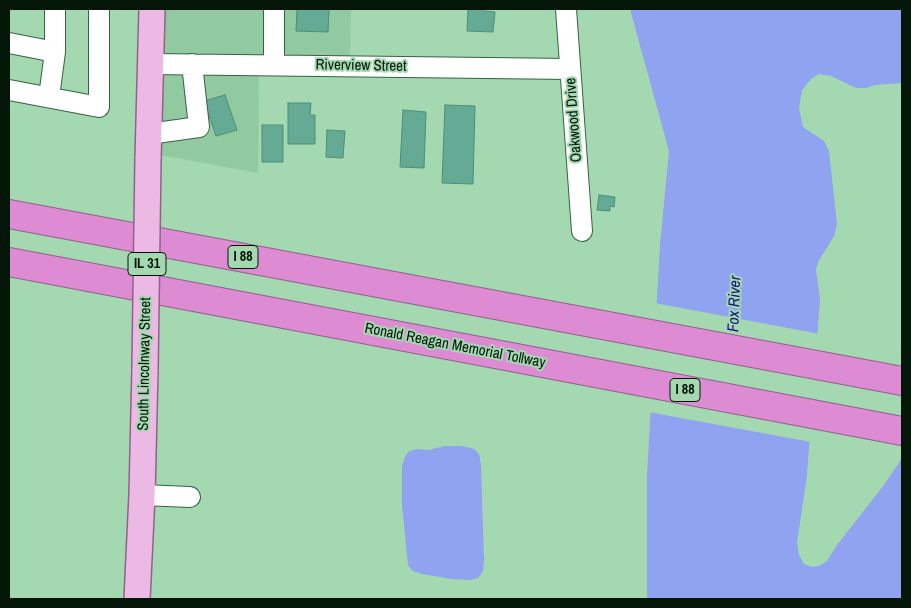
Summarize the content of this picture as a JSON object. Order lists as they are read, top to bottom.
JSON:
{
  "streets": {
    "highway": ["I 88", "Ronald Reagan Memorial Tollway"],
    "main road": ["IL 31", "South Lincolnway Street"],
    "street": ["Riverview Street", "Oakwood Drive"]
  },
  "crossings": [
    ["Riverview Street", "Oakwood Drive"],
    ["Riverview Street", "South Lincolnway Street"]
  ],
  "water": ["Fox River"]
}
